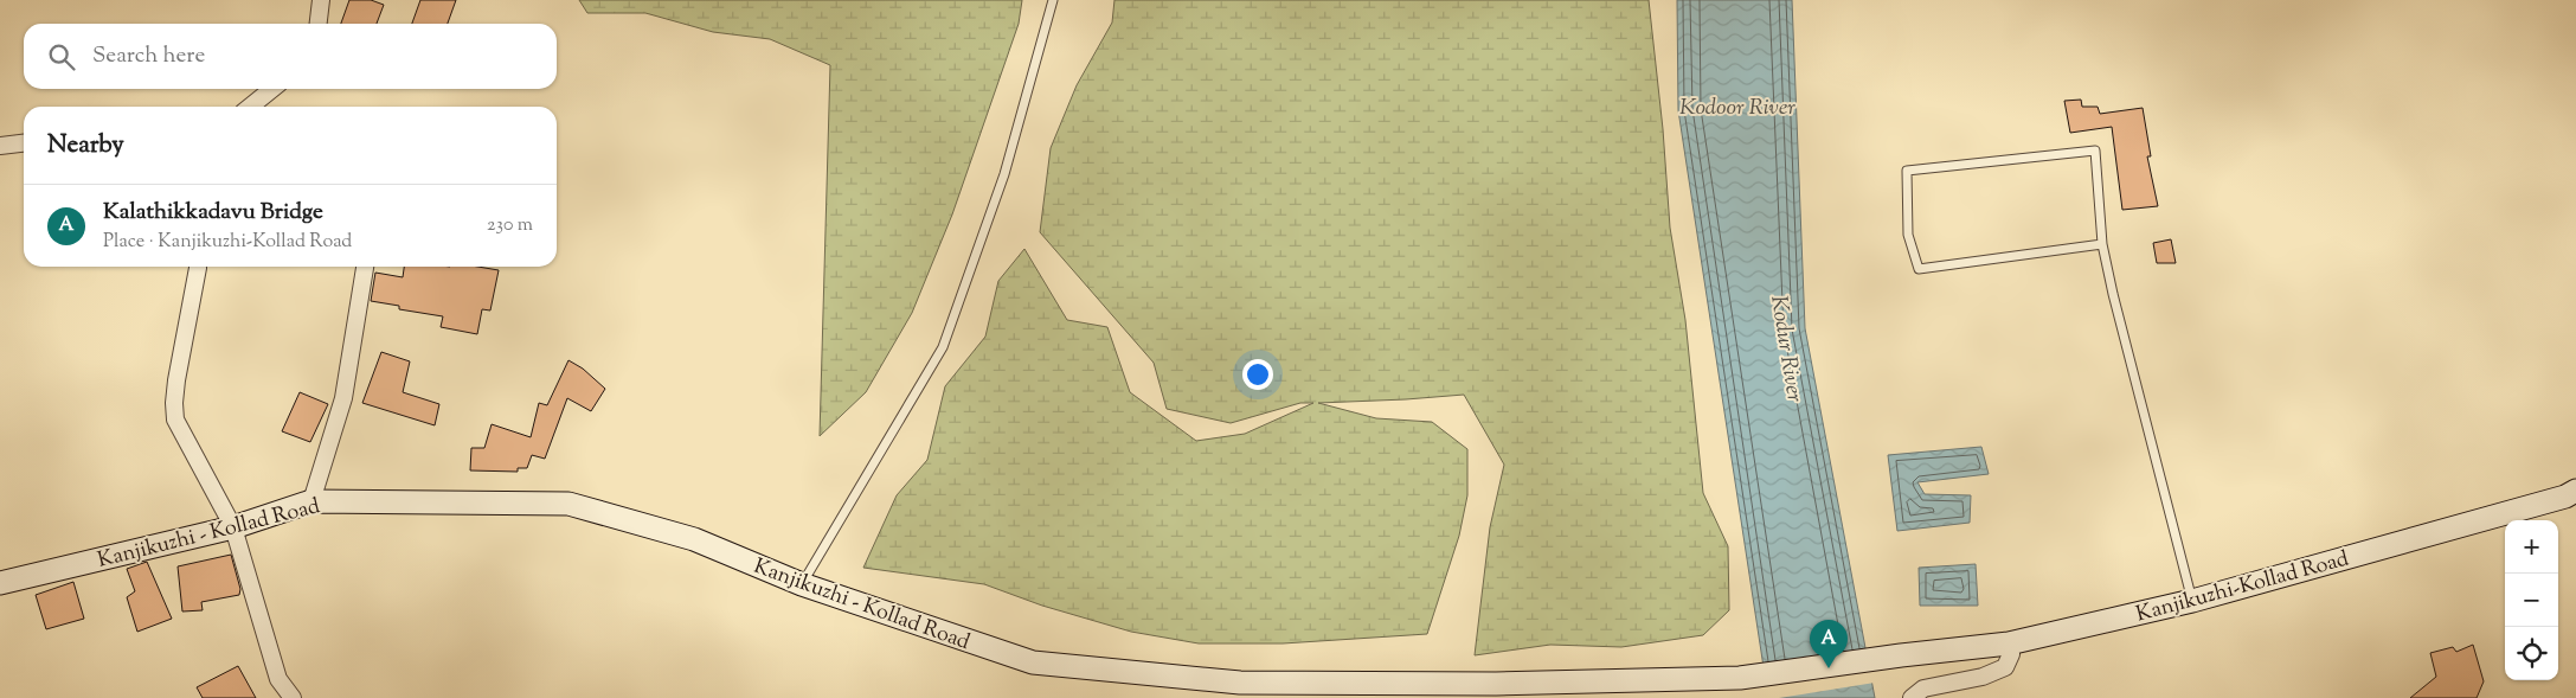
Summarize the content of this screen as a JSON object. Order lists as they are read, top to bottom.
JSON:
{
  "streets": {
    "main road": ["Kanjikuzhi - Kollad Road", "Kanjikuzhi-Kollad Road"]
  },
  "crossings": [
    ["Kanjikuzhi - Kollad Road", "Kanjikuzhi-Kollad Road"]
  ],
  "water": ["Kodoor River", "Kodur River"],
  "page": {
    "search": "Search here",
    "heading": "Nearby",
    "list": [
      {
        "mark": "A",
        "name": "Kalathikkadavu Bridge",
        "note": "Place · Kanjikuzhi-Kollad Road",
        "value": "230 m"
      }
    ],
    "map_buttons": ["+", "−"],
    "pins": "A"
  }
}
